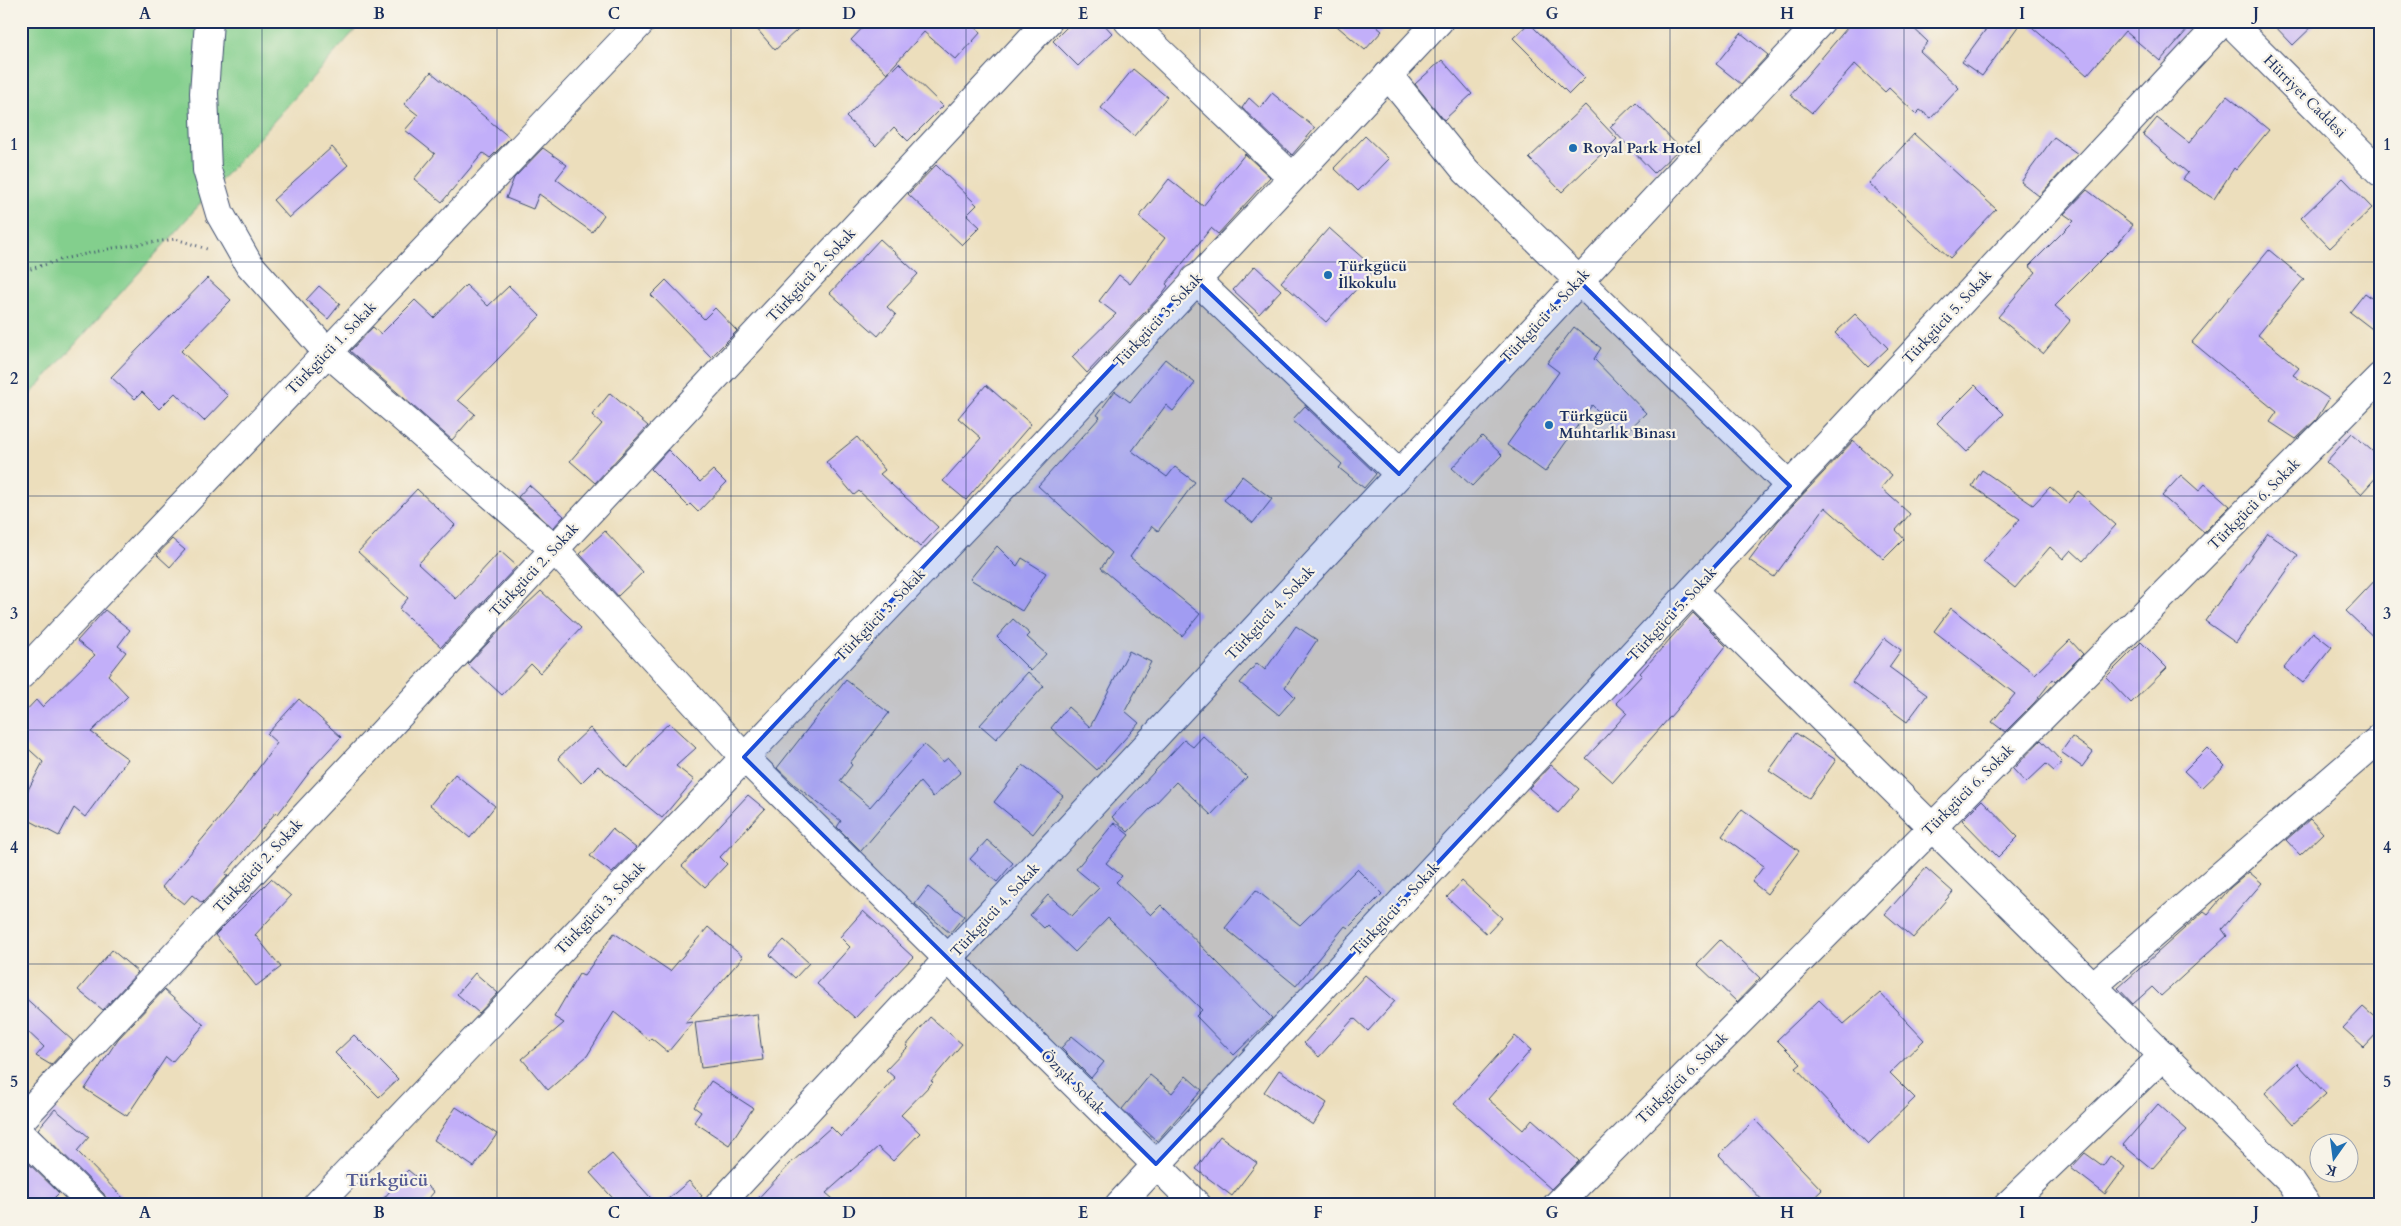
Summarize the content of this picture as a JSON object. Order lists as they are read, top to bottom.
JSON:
{
  "streets": {
    "street": [
      "Hürriyet Caddesi",
      "Türkgücü 2. Sokak",
      "Türkgücü 4. Sokak",
      "Türkgücü 5. Sokak",
      "Türkgücü 3. Sokak",
      "Türkgücü 1. Sokak",
      "Türkgücü 6. Sokak",
      "Özışık Sokak"
    ]
  },
  "crossings": [
    ["Türkgücü 2. Sokak", "Özışık Sokak"],
    ["Türkgücü 4. Sokak", "Özışık Sokak"],
    ["Türkgücü 5. Sokak", "Özışık Sokak"],
    ["Türkgücü 3. Sokak", "Özışık Sokak"],
    ["Türkgücü 1. Sokak", "Özışık Sokak"]
  ],
  "districts": ["Türkgücü"],
  "places": ["Royal Park Hotel", "Türkgücü İlkokulu", "Türkgücü Muhtarlık Binası"],
  "north": "bottom",
  "grid": {
    "columns": [
      "A",
      "B",
      "C",
      "D",
      "E",
      "F",
      "G",
      "H",
      "I",
      "J"
    ],
    "rows": [
      "1",
      "2",
      "3",
      "4",
      "5"
    ]
  }
}
